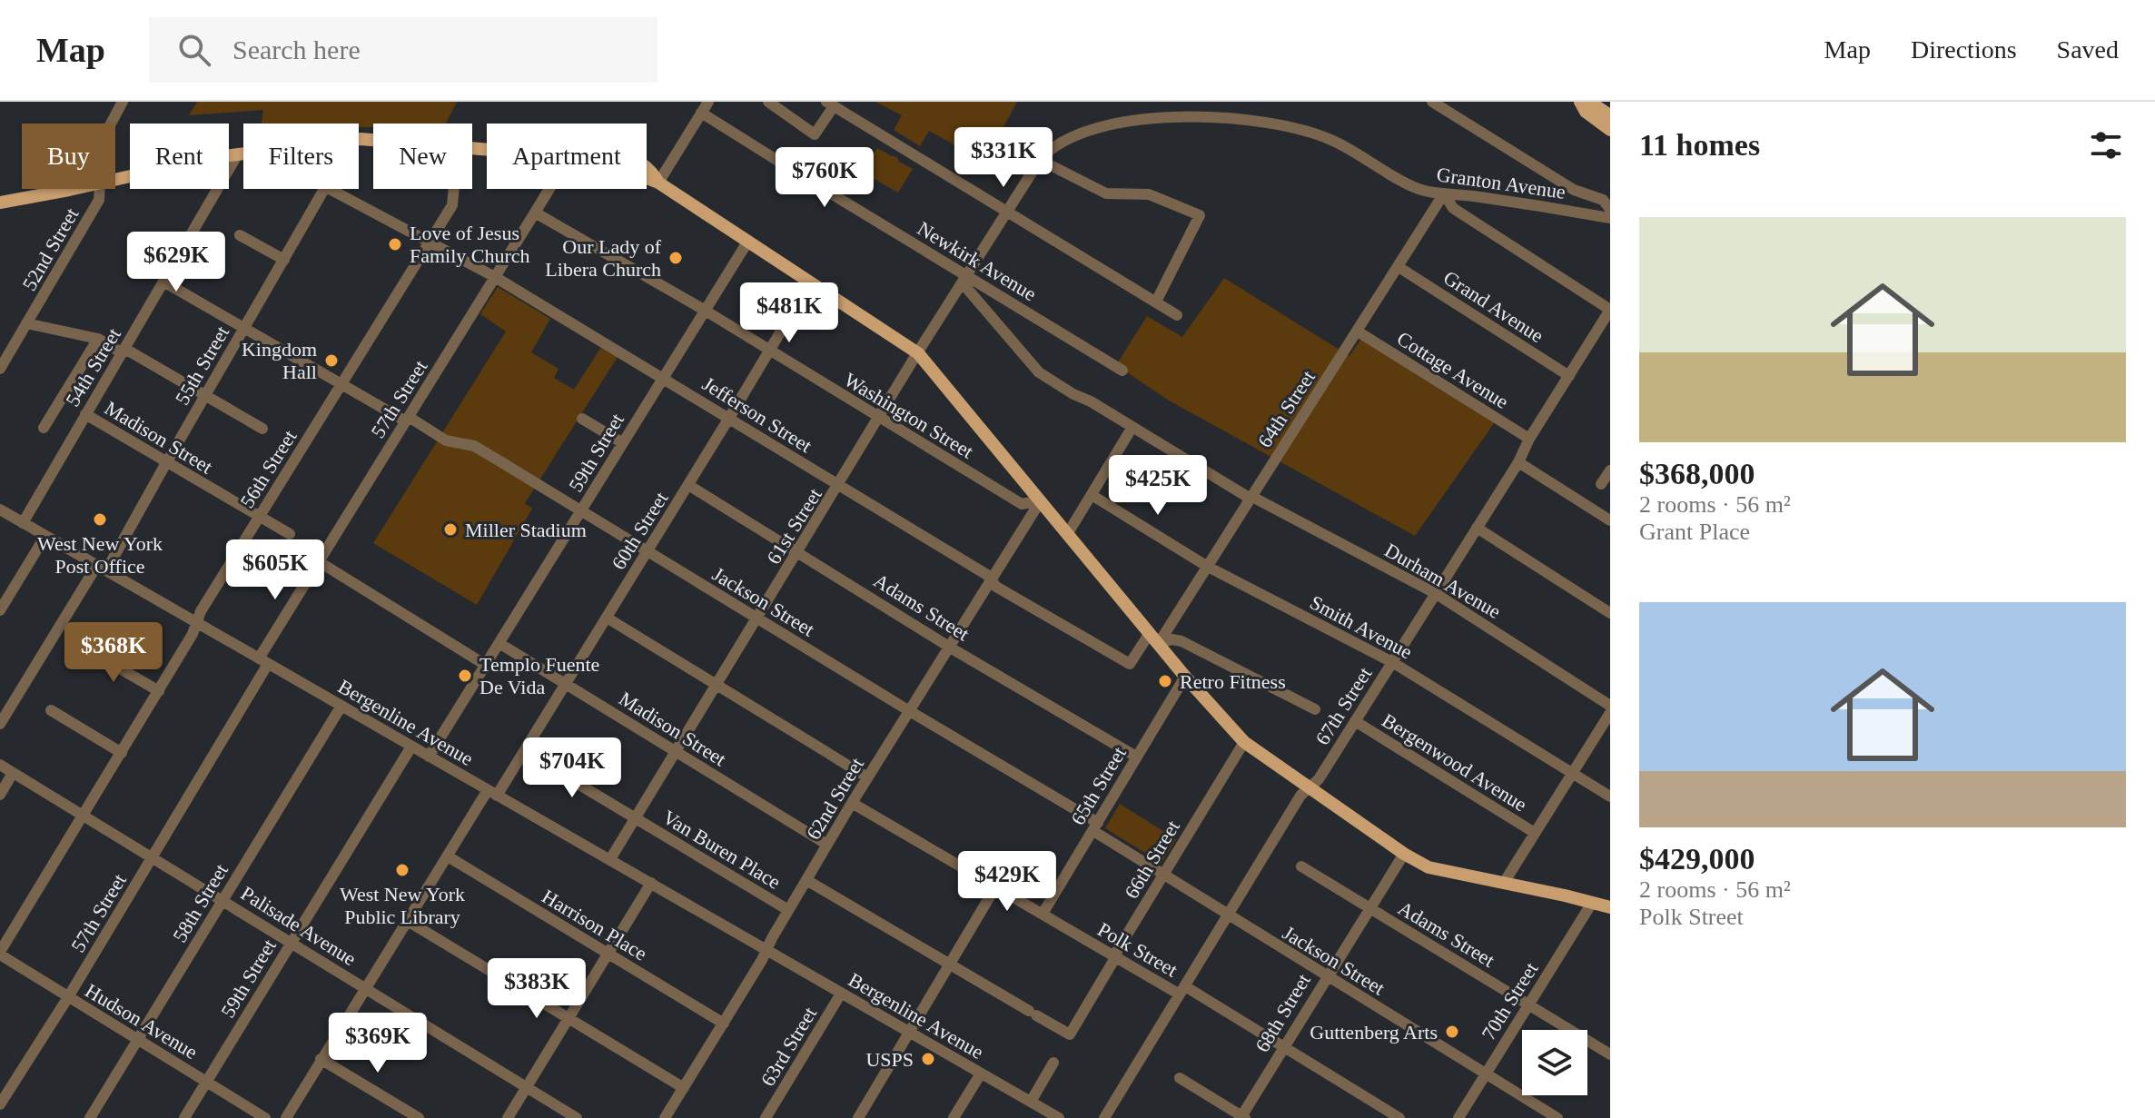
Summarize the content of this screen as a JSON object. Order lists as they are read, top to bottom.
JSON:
{
  "streets": {
    "street": [
      "Granton Avenue",
      "52nd Street",
      "Newkirk Avenue",
      "Grand Avenue",
      "55th Street",
      "54th Street",
      "Cottage Avenue",
      "57th Street",
      "64th Street",
      "Jefferson Street",
      "Washington Street",
      "Madison Street",
      "59th Street",
      "56th Street",
      "61st Street",
      "60th Street",
      "Durham Avenue",
      "Jackson Street",
      "Adams Street",
      "Smith Avenue",
      "67th Street",
      "Bergenline Avenue",
      "Bergenwood Avenue",
      "65th Street",
      "62nd Street",
      "Van Buren Place",
      "66th Street",
      "58th Street",
      "Harrison Place",
      "Palisade Avenue",
      "Polk Street",
      "70th Street",
      "68th Street",
      "Hudson Avenue",
      "63rd Street"
    ]
  },
  "crossings": [
    ["Granton Avenue", "64th Street"],
    ["Granton Avenue", "61st Street"],
    ["Newkirk Avenue", "61st Street"],
    ["Newkirk Avenue", "Durham Avenue"],
    ["Grand Avenue", "64th Street"],
    ["Grand Avenue", "67th Street"],
    ["55th Street", "Madison Street"],
    ["55th Street", "Jackson Street"],
    ["55th Street", "Bergenline Avenue"],
    ["54th Street", "Madison Street"],
    ["54th Street", "Jackson Street"],
    ["54th Street", "Bergenline Avenue"],
    ["Cottage Avenue", "64th Street"],
    ["Cottage Avenue", "67th Street"],
    ["57th Street", "Jefferson Street"],
    ["57th Street", "Washington Street"],
    ["57th Street", "Jackson Street"],
    ["57th Street", "Bergenline Avenue"],
    ["57th Street", "Palisade Avenue"],
    ["57th Street", "Hudson Avenue"],
    ["64th Street", "Jefferson Street"],
    ["64th Street", "Durham Avenue"],
    ["64th Street", "Smith Avenue"],
    ["Jefferson Street", "59th Street"],
    ["Jefferson Street", "56th Street"],
    ["Jefferson Street", "61st Street"],
    ["Jefferson Street", "60th Street"],
    ["Jefferson Street", "62nd Street"],
    ["Washington Street", "59th Street"],
    ["Washington Street", "61st Street"],
    ["Washington Street", "60th Street"],
    ["Washington Street", "62nd Street"],
    ["Madison Street", "59th Street"],
    ["Madison Street", "56th Street"],
    ["Madison Street", "61st Street"],
    ["Madison Street", "60th Street"],
    ["Madison Street", "62nd Street"],
    ["59th Street", "Jackson Street"],
    ["59th Street", "Bergenline Avenue"],
    ["59th Street", "Palisade Avenue"],
    ["59th Street", "Hudson Avenue"],
    ["56th Street", "Jackson Street"],
    ["56th Street", "Bergenline Avenue"],
    ["56th Street", "Palisade Avenue"],
    ["56th Street", "Hudson Avenue"],
    ["61st Street", "Durham Avenue"],
    ["61st Street", "Jackson Street"],
    ["61st Street", "Adams Street"],
    ["61st Street", "Bergenline Avenue"],
    ["61st Street", "Van Buren Place"],
    ["60th Street", "Jackson Street"],
    ["60th Street", "Adams Street"],
    ["60th Street", "Bergenline Avenue"],
    ["60th Street", "Van Buren Place"],
    ["60th Street", "Harrison Place"],
    ["60th Street", "Palisade Avenue"],
    ["Durham Avenue", "67th Street"],
    ["Jackson Street", "67th Street"],
    ["Jackson Street", "65th Street"],
    ["Jackson Street", "62nd Street"],
    ["Jackson Street", "66th Street"],
    ["Jackson Street", "70th Street"],
    ["Jackson Street", "68th Street"],
    ["Adams Street", "65th Street"],
    ["Adams Street", "62nd Street"],
    ["Adams Street", "70th Street"],
    ["Adams Street", "68th Street"],
    ["Smith Avenue", "67th Street"],
    ["67th Street", "Bergenwood Avenue"],
    ["67th Street", "Polk Street"],
    ["Bergenline Avenue", "62nd Street"],
    ["Bergenline Avenue", "58th Street"],
    ["Bergenline Avenue", "63rd Street"],
    ["65th Street", "Polk Street"],
    ["62nd Street", "Van Buren Place"],
    ["62nd Street", "Harrison Place"],
    ["62nd Street", "Polk Street"],
    ["66th Street", "Polk Street"],
    ["58th Street", "Palisade Avenue"],
    ["58th Street", "Hudson Avenue"],
    ["Polk Street", "68th Street"]
  ],
  "places": [
    "Love of Jesus Family Church",
    "Our Lady of Libera Church",
    "Kingdom Hall",
    "West New York Post Office",
    "Miller Stadium",
    "Templo Fuente De Vida",
    "Retro Fitness",
    "West New York Public Library",
    "Guttenberg Arts",
    "USPS"
  ],
  "page": {
    "header": "Map",
    "search": "Search here",
    "nav": ["Map", "Directions", "Saved"],
    "heading": "11 homes",
    "chip": [
      "Buy",
      "Rent",
      "Filters",
      "New",
      "Apartment"
    ],
    "price": [
      "$331K",
      "$760K",
      "$629K",
      "$481K",
      "$425K",
      "$605K",
      "$368K",
      "$704K",
      "$429K",
      "$383K",
      "$369K"
    ],
    "list": [
      {
        "name": "$368,000",
        "note": "2 rooms · 56 m² · Grant Place"
      },
      {
        "name": "$429,000",
        "note": "2 rooms · 56 m² · Polk Street"
      }
    ]
  }
}
